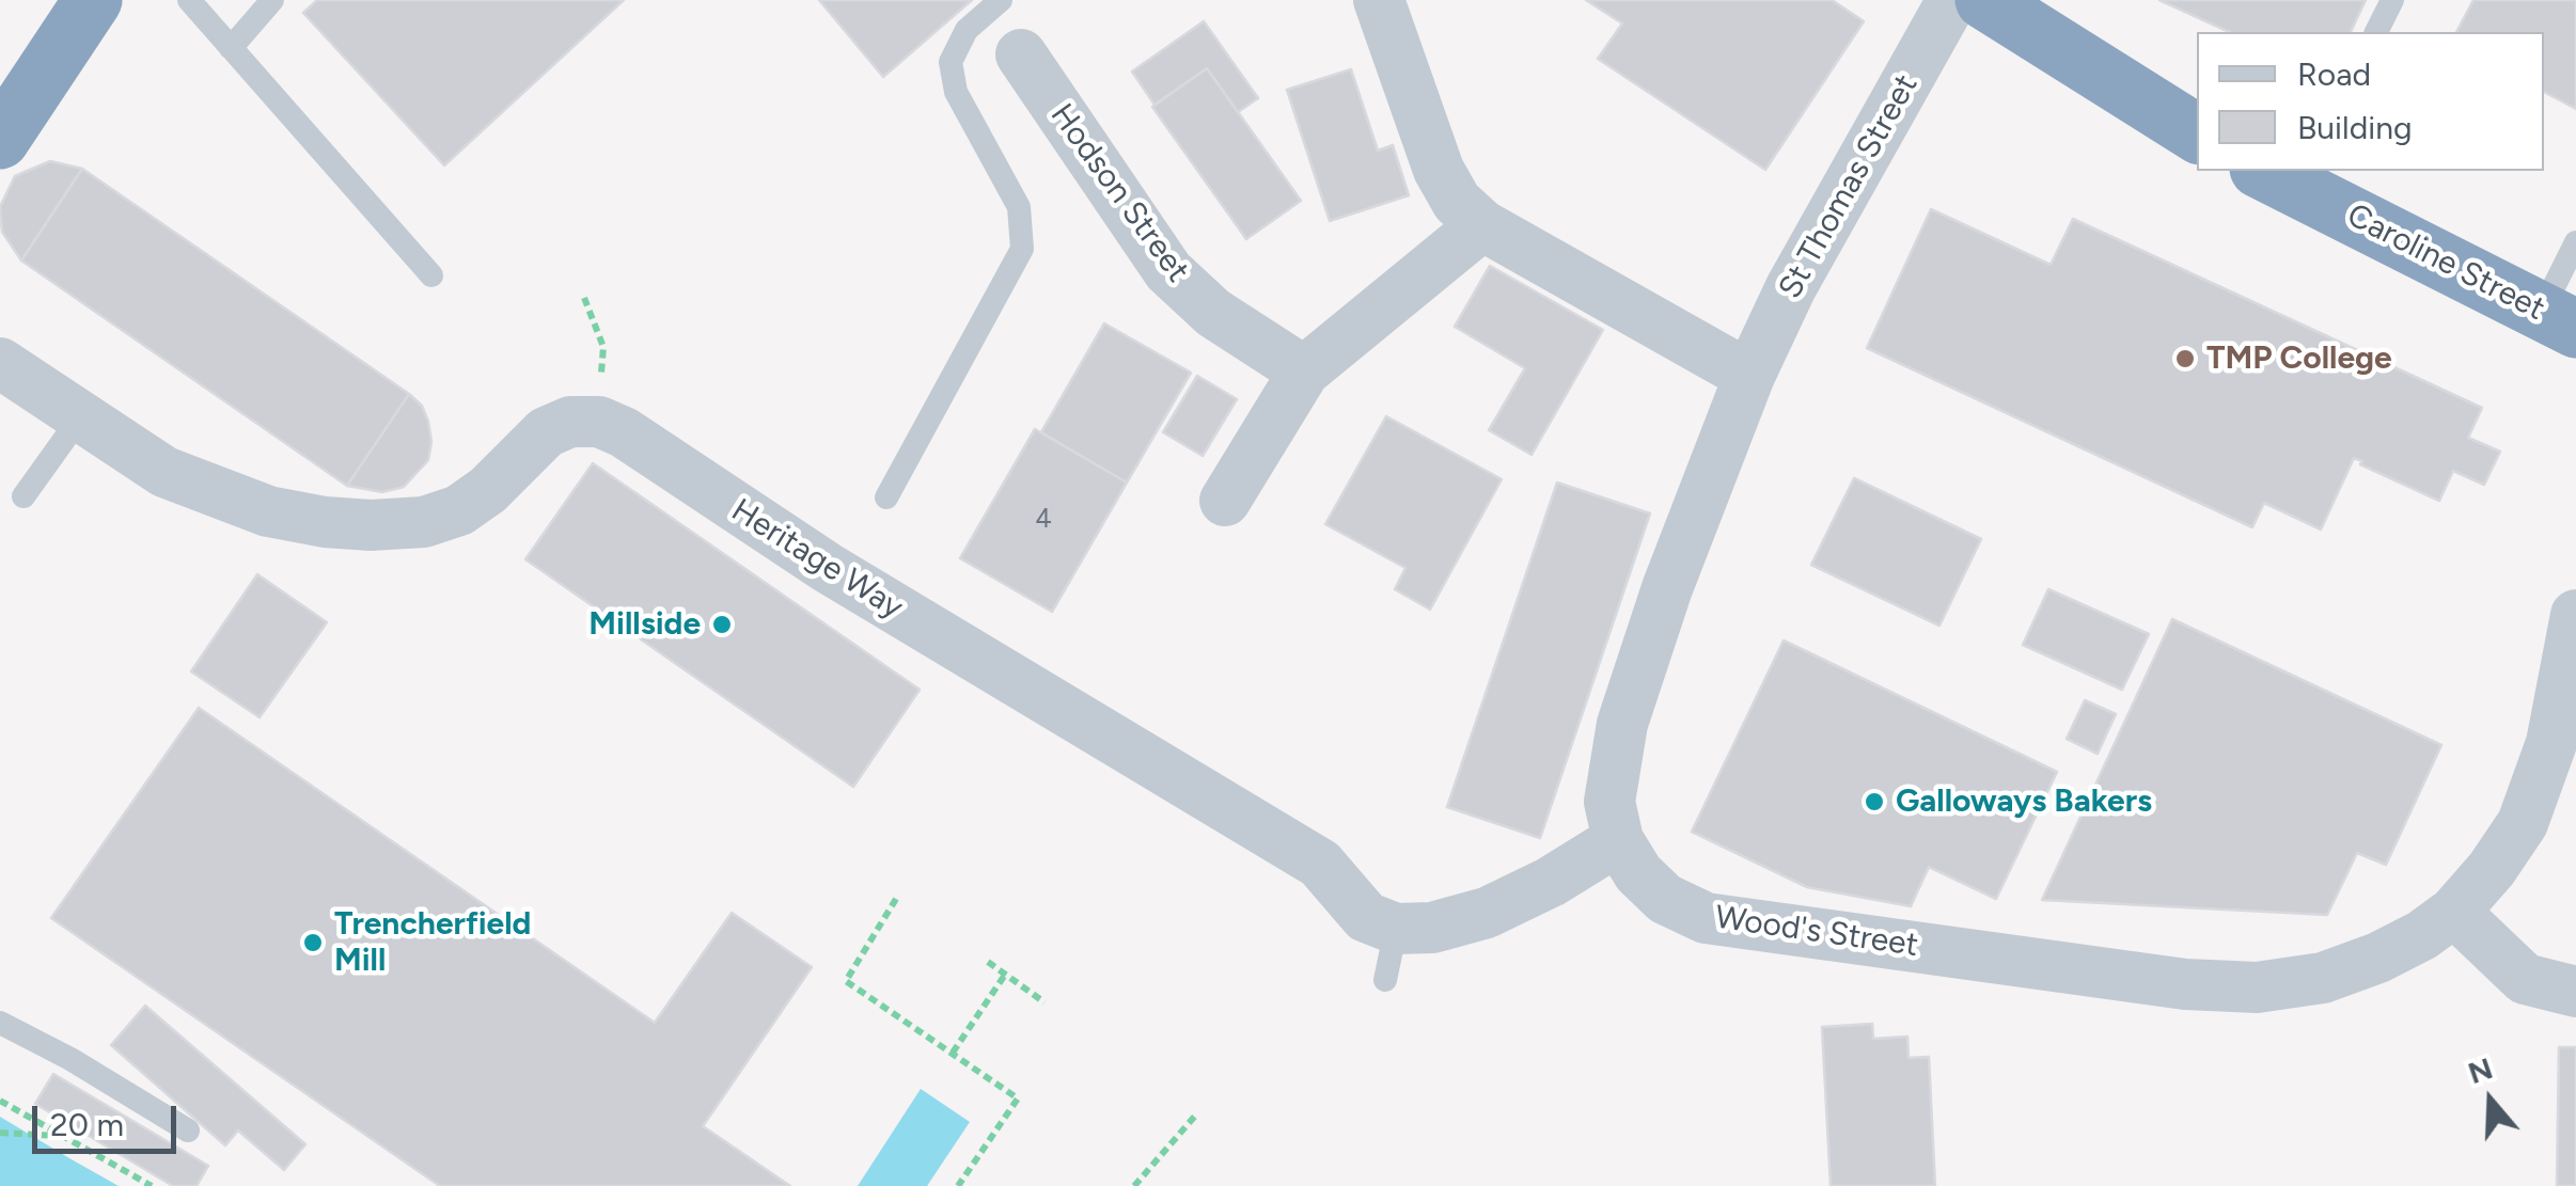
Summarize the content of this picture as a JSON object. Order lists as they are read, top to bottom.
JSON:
{
  "streets": {
    "highway": ["Caroline Street"],
    "street": [
      "St Thomas Street",
      "Hodson Street",
      "Heritage Way",
      "Wood's Street"
    ]
  },
  "crossings": [
    ["St Thomas Street", "Wood's Street"]
  ],
  "places": [
    "TMP College",
    "Millside",
    "Galloways Bakers",
    "Trencherfield Mill"
  ],
  "house_numbers": ["4"],
  "legend": ["Road", "Building"],
  "scale_bar": "20 m",
  "north": "top"
}
